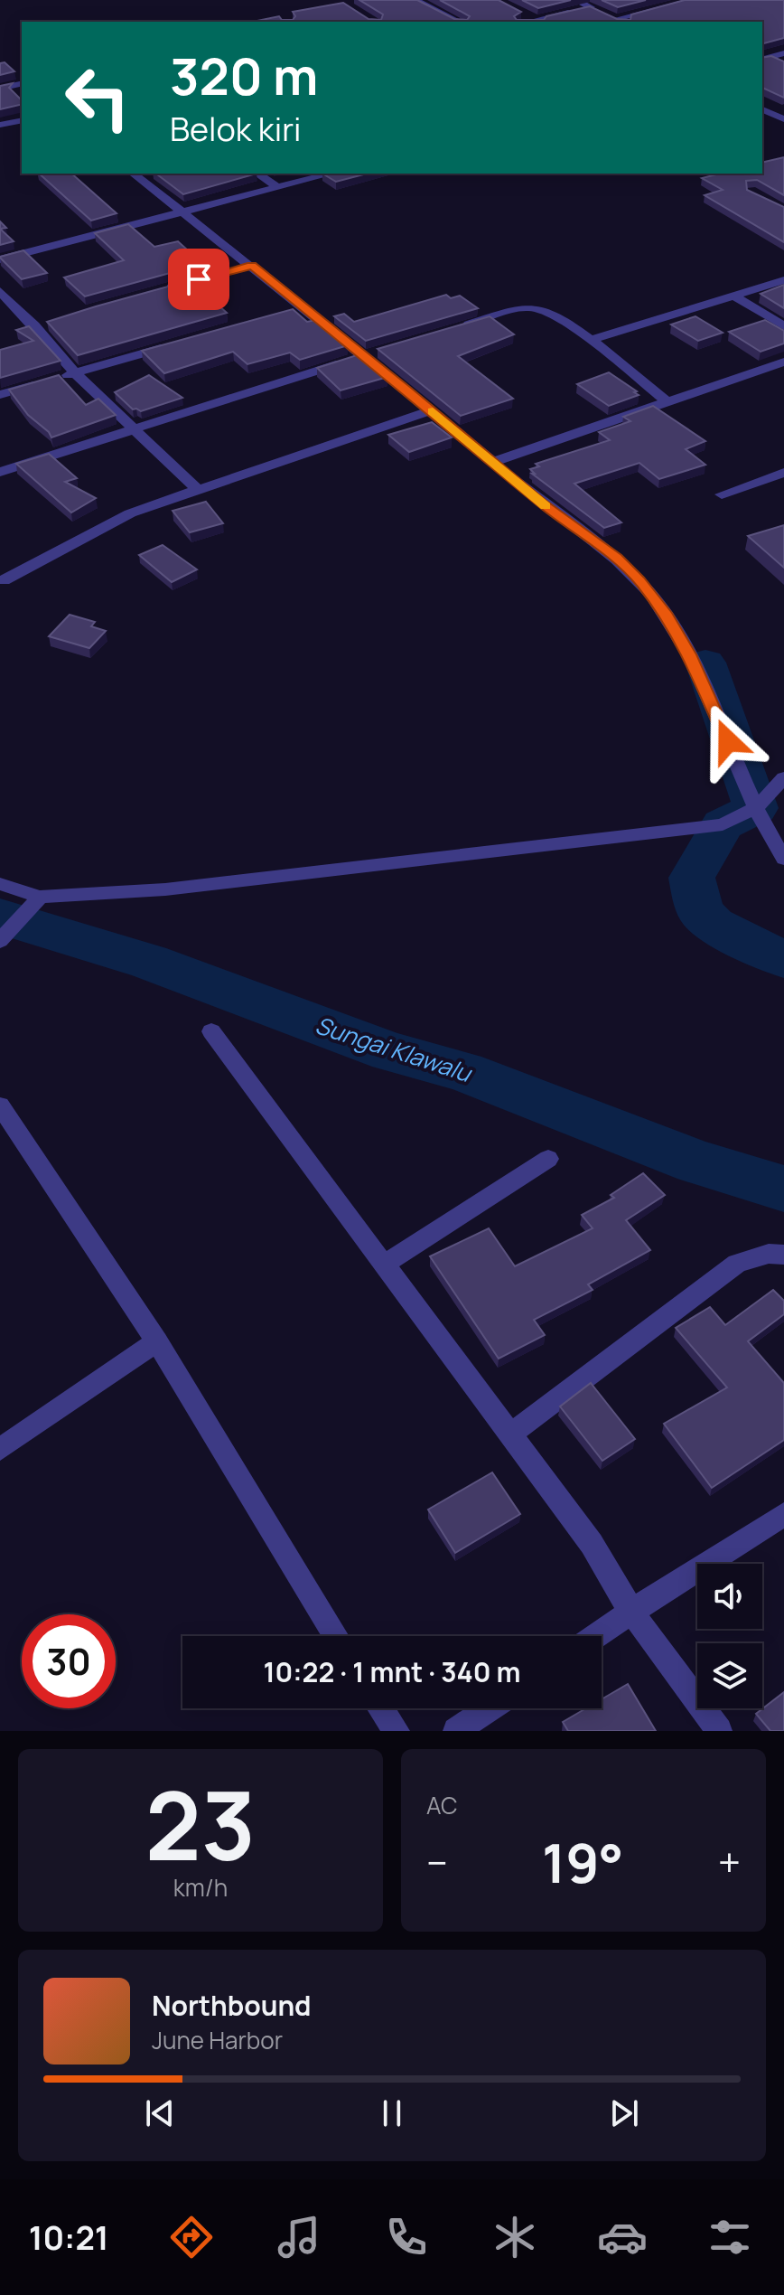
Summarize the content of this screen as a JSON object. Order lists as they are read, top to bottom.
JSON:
{
  "water": ["Sungai Klawalu"],
  "page": {
    "turn": ["320 m", "Belok kiri"],
    "limit": "30",
    "trip": "10:22 · 1 mnt · 340 m",
    "tile": [
      ["23", "km/h"],
      "AC"
    ],
    "heat": ["−", "19°", "+"],
    "song": ["Northbound", "June Harbor"],
    "tabs": "10:21"
  }
}
